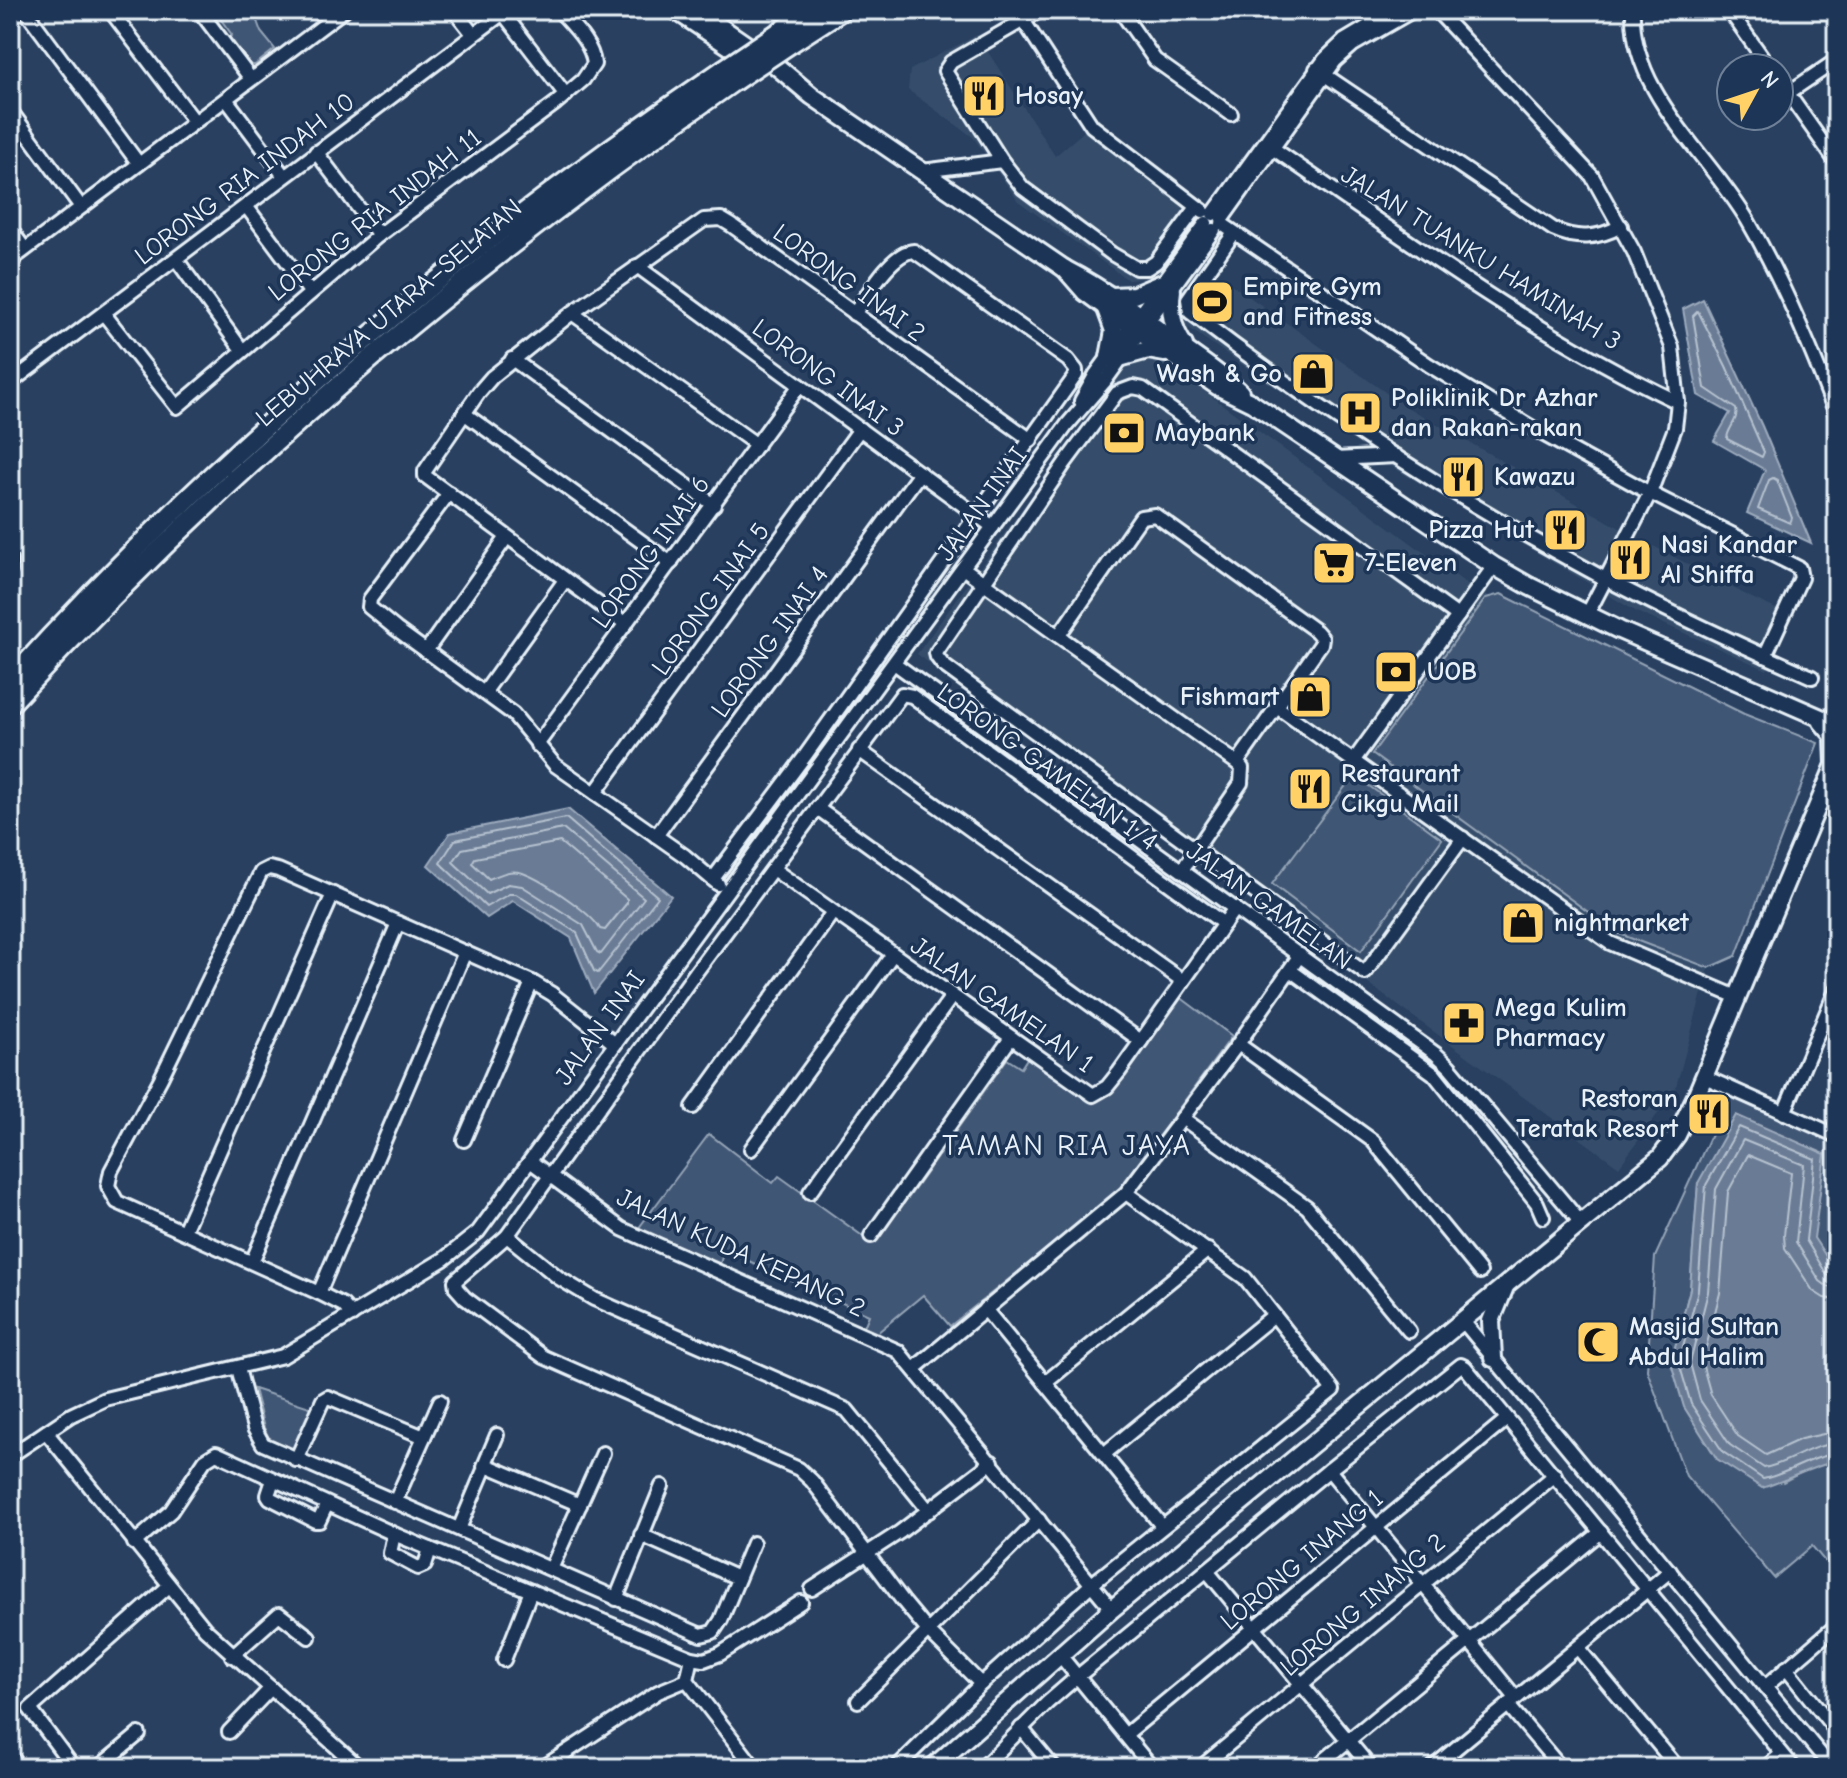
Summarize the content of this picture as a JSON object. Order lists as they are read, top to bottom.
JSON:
{
  "streets": {
    "highway": ["LEBUHRAYA UTARA–SELATAN"],
    "street": [
      "LORONG RIA INDAH 10",
      "LORONG RIA INDAH 11",
      "JALAN TUANKU HAMINAH 3",
      "LORONG INAI 2",
      "LORONG INAI 3",
      "JALAN INAI",
      "LORONG INAI 6",
      "LORONG INAI 5",
      "LORONG INAI 4",
      "LORONG GAMELAN 1/4",
      "JALAN GAMELAN",
      "JALAN GAMELAN 1",
      "JALAN KUDA KEPANG 2",
      "LORONG INANG 1",
      "LORONG INANG 2"
    ]
  },
  "crossings": [
    ["LORONG RIA INDAH 10", "LORONG RIA INDAH 11"],
    ["JALAN TUANKU HAMINAH 3", "JALAN INAI"],
    ["LORONG INAI 2", "LORONG INAI 3"],
    ["LORONG INAI 3", "JALAN INAI"],
    ["LORONG INAI 3", "LORONG INAI 6"],
    ["LORONG INAI 3", "LORONG INAI 5"],
    ["LORONG INAI 3", "LORONG INAI 4"],
    ["JALAN INAI", "JALAN GAMELAN"],
    ["JALAN INAI", "JALAN KUDA KEPANG 2"],
    ["LORONG GAMELAN 1/4", "JALAN GAMELAN 1"],
    ["LORONG GAMELAN 1/4", "JALAN KUDA KEPANG 2"],
    ["JALAN GAMELAN", "JALAN GAMELAN 1"]
  ],
  "districts": ["TAMAN RIA JAYA"],
  "places": {
    "restaurant": [
      "Hosay",
      "Kawazu",
      "Pizza Hut",
      "Nasi Kandar Al Shiffa",
      "Restaurant Cikgu Mail",
      "Restoran Teratak Resort"
    ],
    "sports": ["Empire Gym and Fitness"],
    "shop": ["Wash & Go", "Fishmart", "nightmarket"],
    "hospital": ["Poliklinik Dr Azhar dan Rakan-rakan"],
    "bank": ["Maybank", "UOB"],
    "supermarket": ["7-Eleven"],
    "pharmacy": ["Mega Kulim Pharmacy"],
    "mosque": ["Masjid Sultan Abdul Halim"]
  },
  "north": "top right"
}
